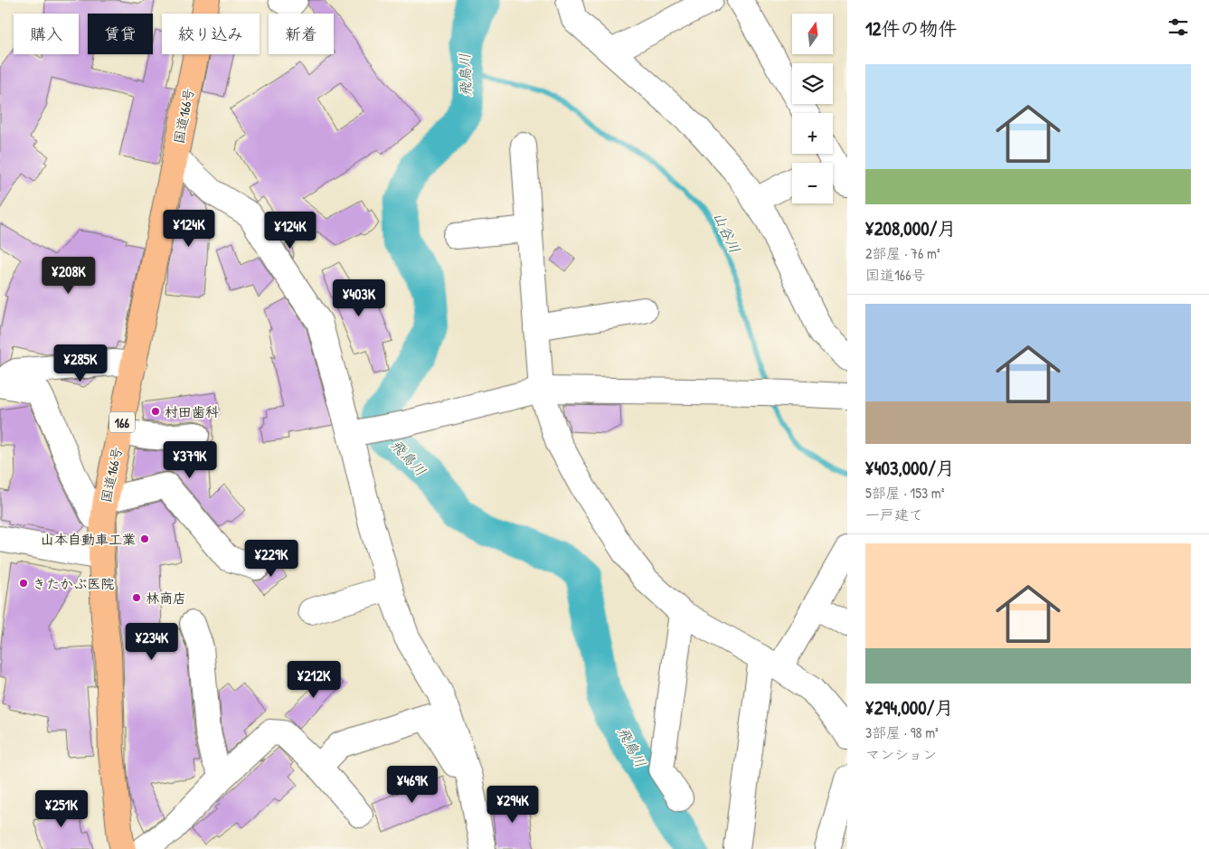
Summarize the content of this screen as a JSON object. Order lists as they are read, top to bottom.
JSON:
{
  "streets": {
    "highway": ["国道166号", "166"]
  },
  "water": ["飛鳥川", "山谷川"],
  "places": [
    "村田歯科",
    "山本自動車工業",
    "きたかぶ医院",
    "林商店"
  ],
  "north": "top",
  "page": {
    "heading": "12件の物件",
    "map_buttons": ["+", "−"],
    "chip": [
      "購入",
      "賃貸",
      "絞り込み",
      "新着"
    ],
    "list": [
      {
        "name": "¥208,000/月",
        "note": "2部屋 · 76 m² · 国道166号"
      },
      {
        "name": "¥403,000/月",
        "note": "5部屋 · 153 m² · 一戸建て"
      },
      {
        "name": "¥294,000/月",
        "note": "3部屋 · 98 m² · マンション"
      }
    ],
    "price": [
      "¥124K",
      "¥124K",
      "¥208K",
      "¥403K",
      "¥285K",
      "¥379K",
      "¥229K",
      "¥234K",
      "¥212K",
      "¥469K",
      "¥294K",
      "¥251K"
    ]
  }
}
